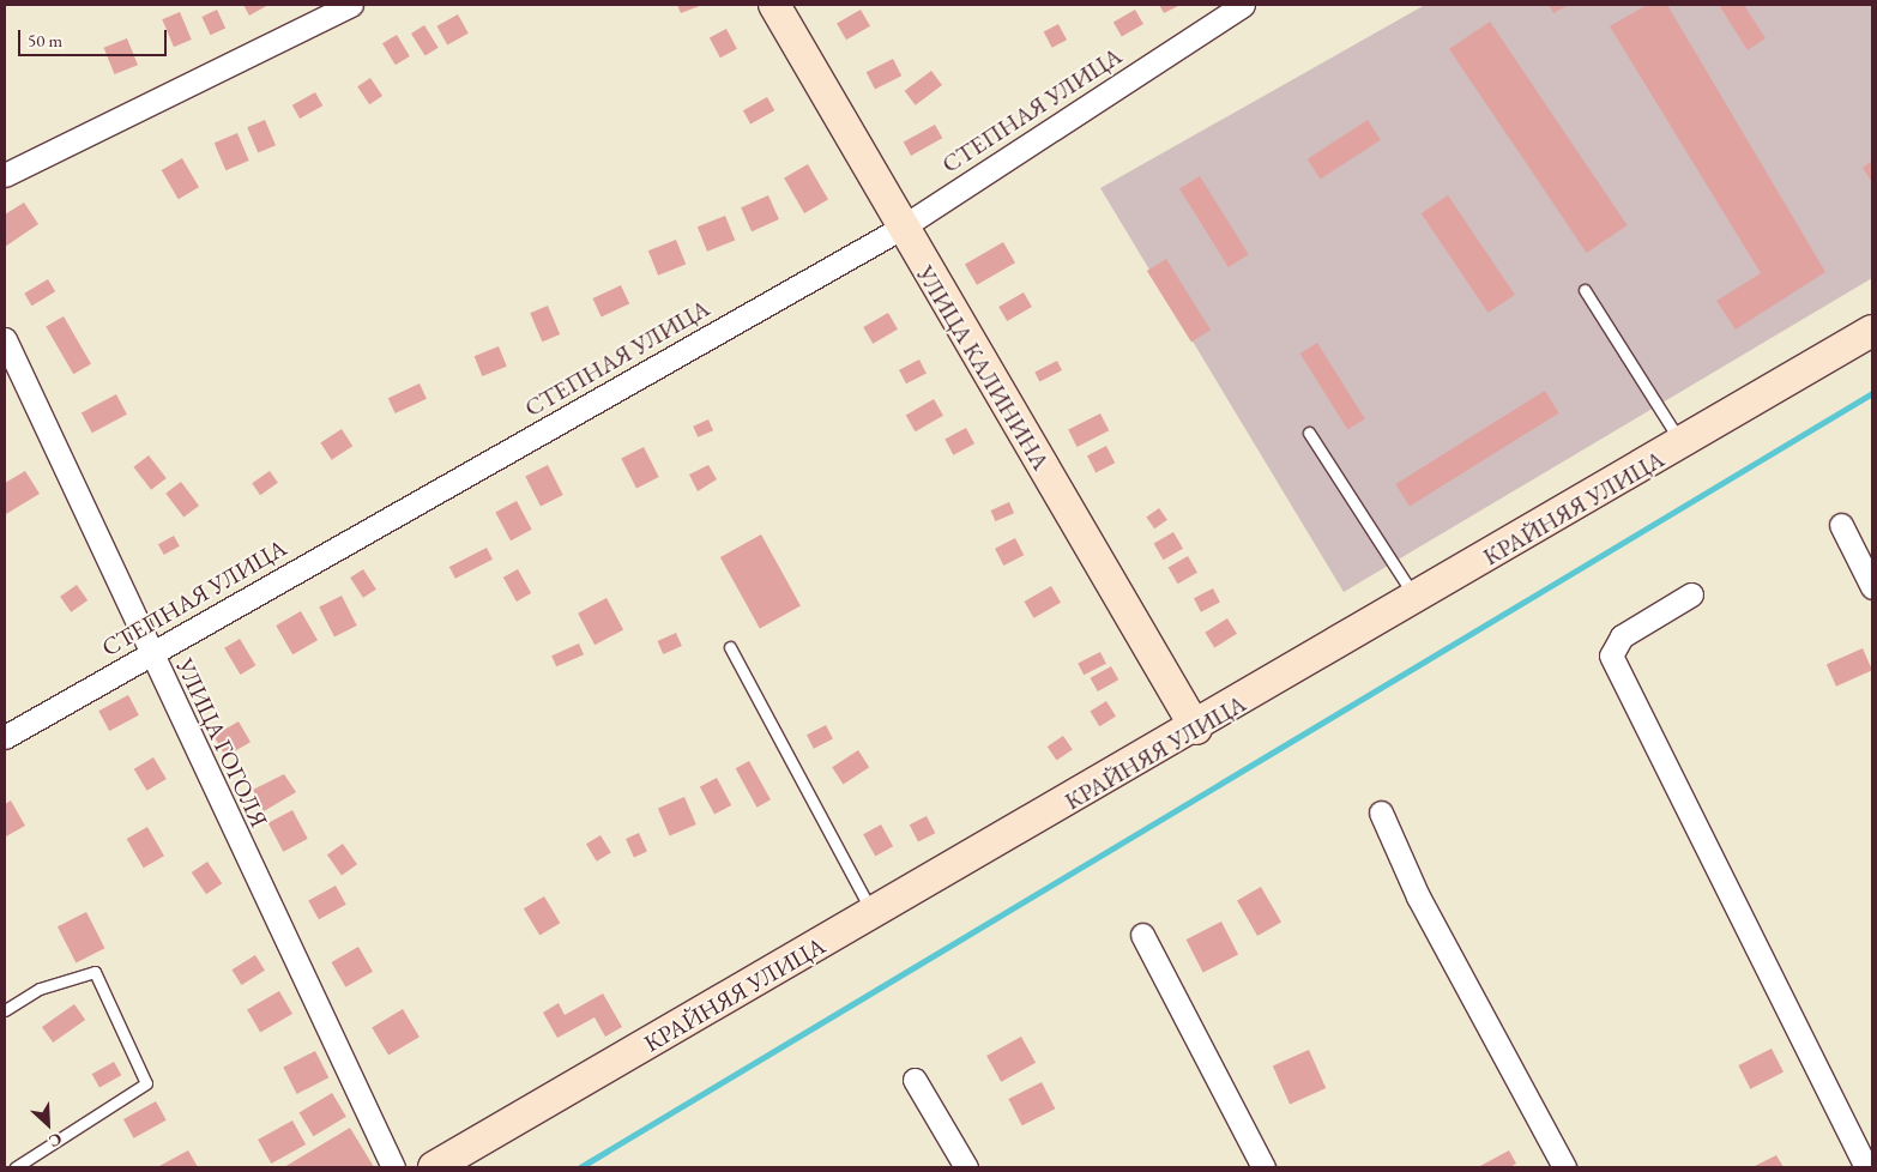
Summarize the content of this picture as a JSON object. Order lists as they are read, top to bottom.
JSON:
{
  "streets": {
    "main road": ["УЛИЦА КАЛИНИНА", "КРАЙНЯЯ УЛИЦА"],
    "street": ["СТЕПНАЯ УЛИЦА", "УЛИЦА ГОГОЛЯ"]
  },
  "crossings": [
    ["СТЕПНАЯ УЛИЦА", "УЛИЦА КАЛИНИНА"],
    ["СТЕПНАЯ УЛИЦА", "УЛИЦА ГОГОЛЯ"],
    ["УЛИЦА КАЛИНИНА", "КРАЙНЯЯ УЛИЦА"]
  ],
  "scale_bar": "50 m",
  "north": "bottom right"
}
